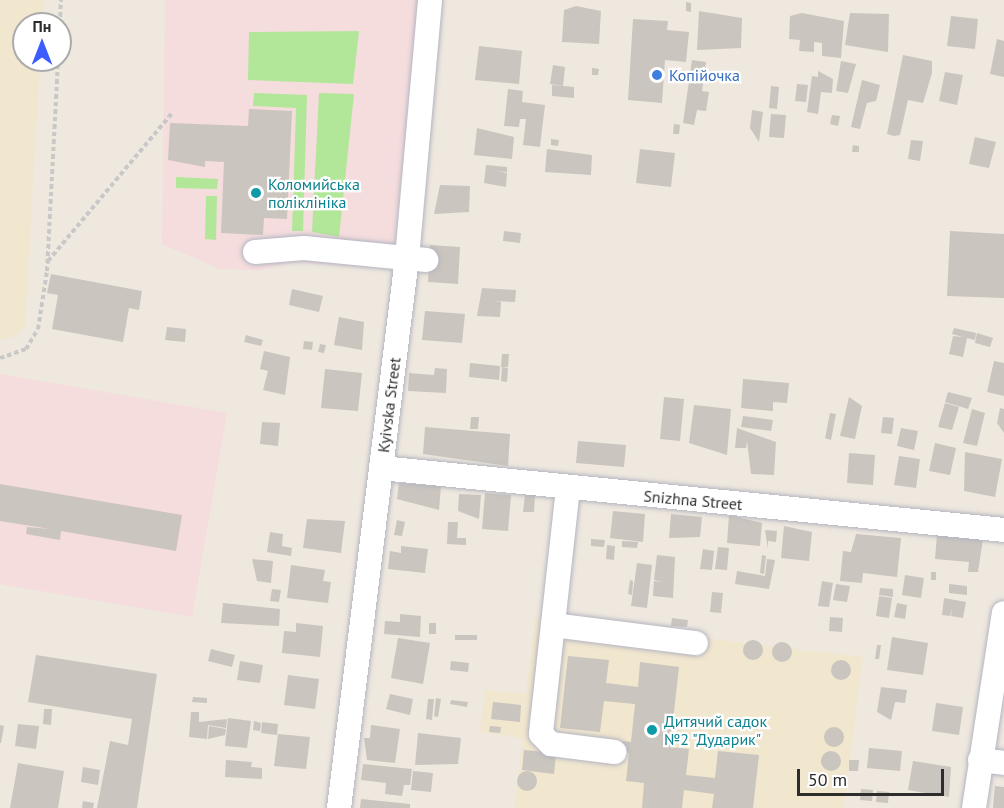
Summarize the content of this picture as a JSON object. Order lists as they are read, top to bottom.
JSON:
{
  "streets": {
    "street": ["Kyivska Street", "Snizhna Street"]
  },
  "crossings": [
    ["Kyivska Street", "Snizhna Street"]
  ],
  "places": ["Копійочка", "Коломийська поліклініка", "Дитячий садок №2 \"Дударик\""],
  "scale_bar": "50 m",
  "north": "top"
}
